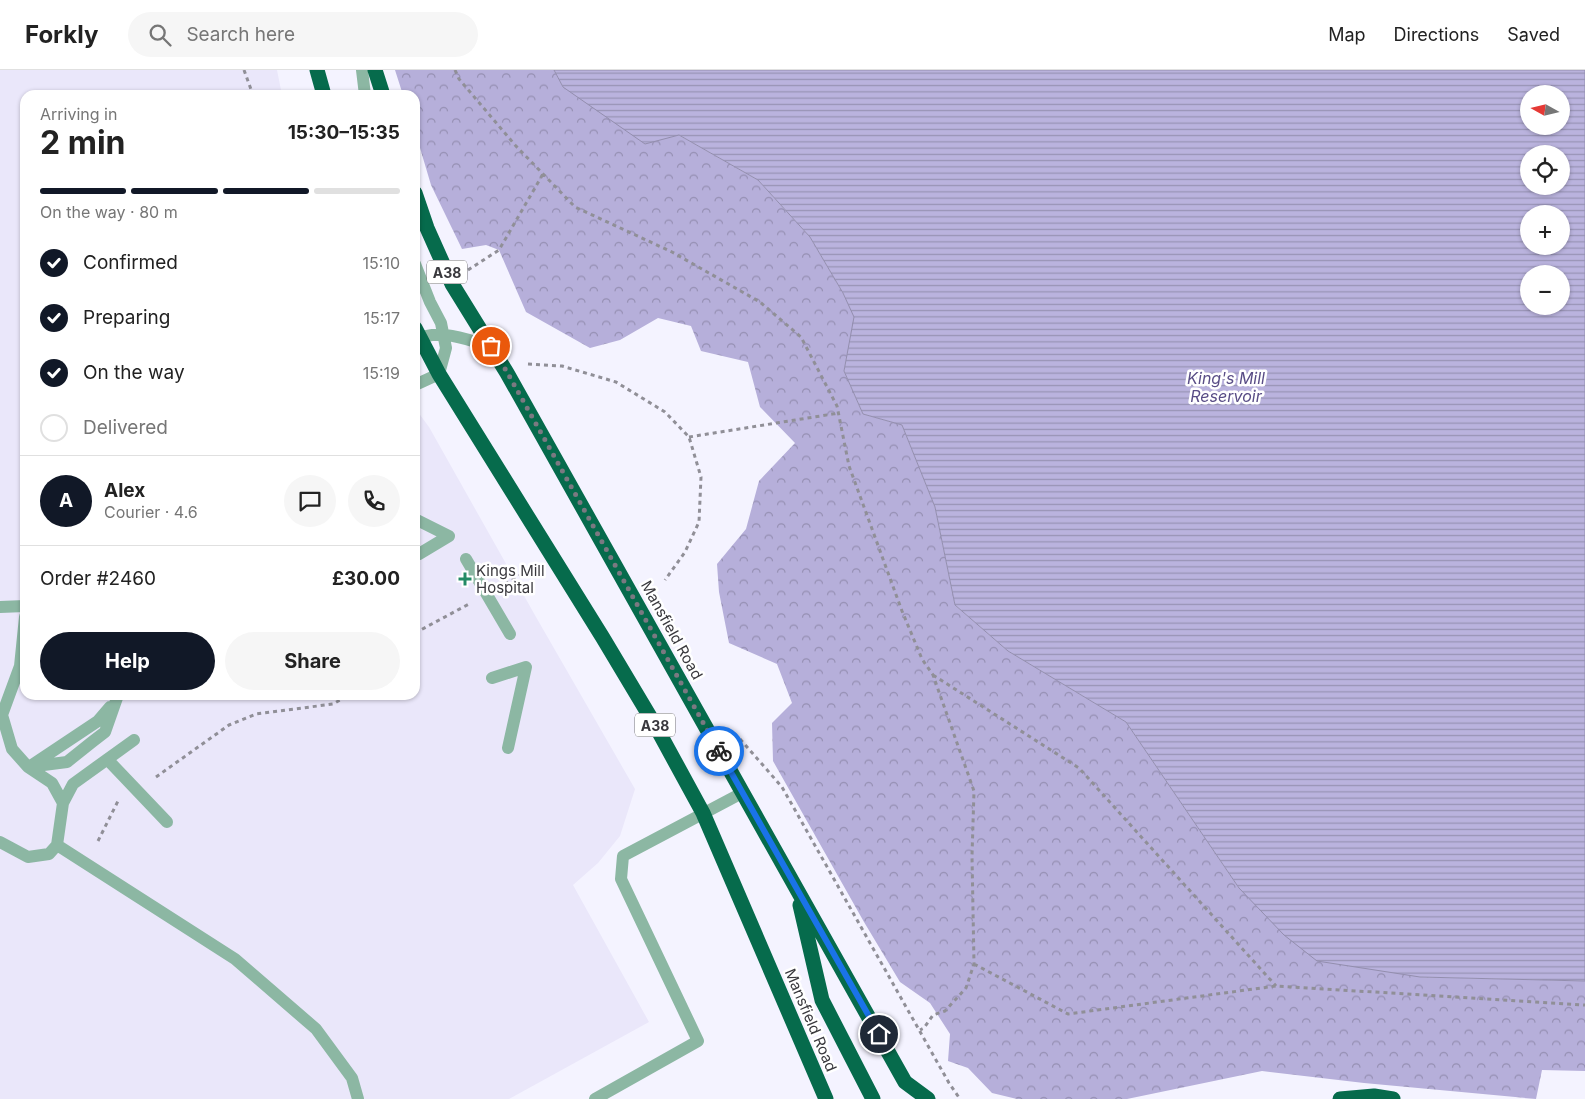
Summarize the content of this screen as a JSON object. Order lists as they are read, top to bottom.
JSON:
{
  "streets": {
    "highway": ["A38", "Mansfield Road"]
  },
  "water": ["King's Mill Reservoir"],
  "places": {
    "health": ["Kings Mill Hospital"]
  },
  "north": "left",
  "page": {
    "header": "Forkly",
    "search": "Search here",
    "nav": ["Map", "Directions", "Saved"],
    "map_buttons": ["+", "−"],
    "heading": ["2 min", "Arriving in", "15:30–15:35"],
    "panel": [
      "Alex",
      "Courier · 4.6",
      "Order #2460",
      "£30.00"
    ],
    "bar": "On the way · 80 m",
    "list": [
      ["Confirmed", "15:10"],
      ["Preparing", "15:17"],
      ["On the way", "15:19"],
      "Delivered"
    ],
    "round": "A",
    "buttons": ["Help", "Share"]
  }
}
